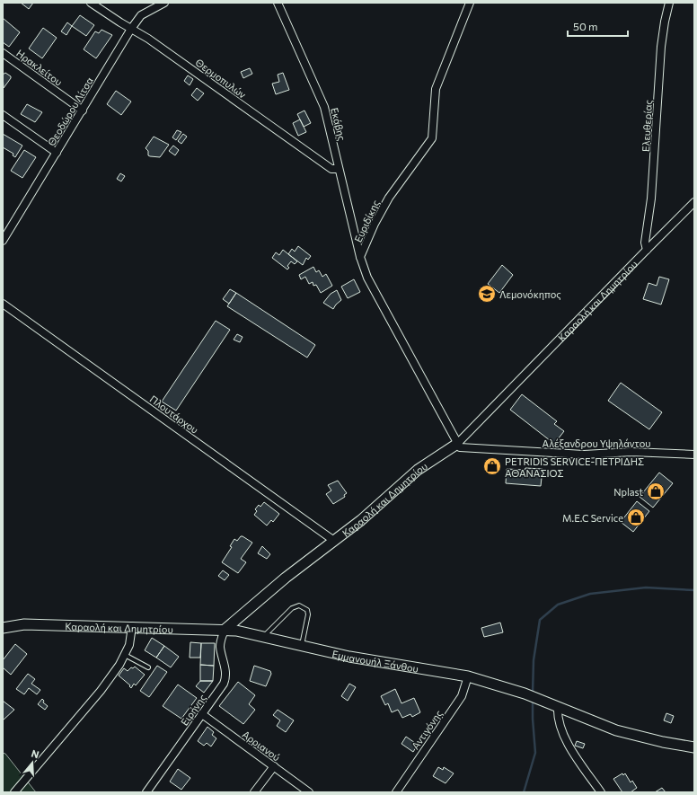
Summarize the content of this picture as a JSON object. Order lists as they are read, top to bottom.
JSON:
{
  "streets": {
    "street": [
      "Ηρακλείτου",
      "Θερμοπυλών",
      "Θεοδώρου Λίτσα",
      "Εκάβης",
      "Ελευθερίας",
      "Ευριδίκης",
      "Καραολή και Δημητρίου",
      "Πλουτάρχου",
      "Αλέξανδρου Υψηλάντου",
      "Εμμανουήλ Ξάνθου",
      "Ειρήνης",
      "Αντιγόνης",
      "Αρριανού"
    ]
  },
  "crossings": [
    ["Ηρακλείτου", "Θεοδώρου Λίτσα"],
    ["Θερμοπυλών", "Θεοδώρου Λίτσα"],
    ["Θερμοπυλών", "Εκάβης"],
    ["Εκάβης", "Ευριδίκης"],
    ["Ελευθερίας", "Καραολή και Δημητρίου"],
    ["Ευριδίκης", "Καραολή και Δημητρίου"],
    ["Ευριδίκης", "Αλέξανδρου Υψηλάντου"],
    ["Καραολή και Δημητρίου", "Πλουτάρχου"],
    ["Καραολή και Δημητρίου", "Αλέξανδρου Υψηλάντου"],
    ["Καραολή και Δημητρίου", "Εμμανουήλ Ξάνθου"],
    ["Καραολή και Δημητρίου", "Ειρήνης"],
    ["Εμμανουήλ Ξάνθου", "Ειρήνης"],
    ["Εμμανουήλ Ξάνθου", "Αντιγόνης"],
    ["Ειρήνης", "Αρριανού"]
  ],
  "places": {
    "school or university": ["Λεμονόκηπος"],
    "shop": ["PETRIDIS SERVICE-ΠΕΤΡΙΔΗΣ ΑΘΑΝΑΣΙΟΣ", "Nplast", "M.E.C Service"]
  },
  "scale_bar": "50 m",
  "north": "top"
}
